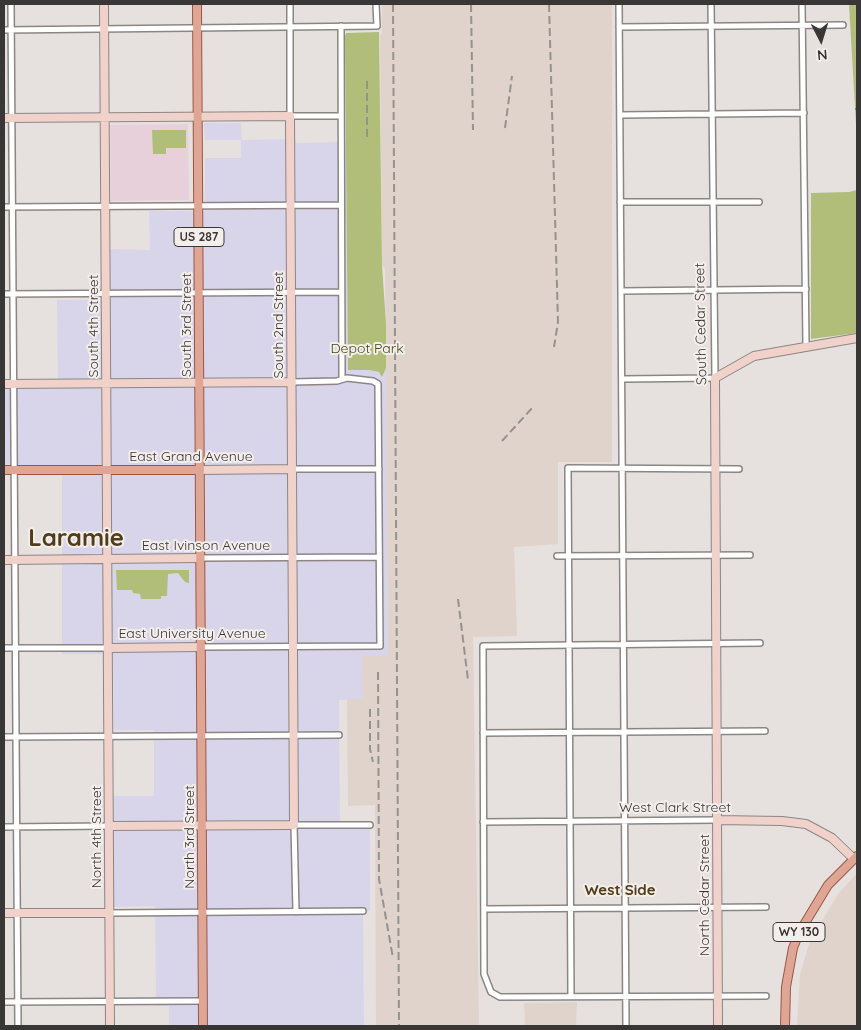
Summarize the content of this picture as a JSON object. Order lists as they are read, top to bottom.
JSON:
{
  "streets": {
    "main road": [
      "US 287",
      "South 3rd Street",
      "East Grand Avenue",
      "North 3rd Street",
      "WY 130"
    ],
    "street": [
      "South Cedar Street",
      "South 2nd Street",
      "South 4th Street",
      "East Ivinson Avenue",
      "East University Avenue",
      "West Clark Street",
      "North 4th Street",
      "North Cedar Street"
    ]
  },
  "crossings": [
    ["South Cedar Street", "North Cedar Street"],
    ["South 3rd Street", "East Grand Avenue"],
    ["South 3rd Street", "East Ivinson Avenue"],
    ["South 3rd Street", "East University Avenue"],
    ["South 3rd Street", "North 3rd Street"],
    ["South 2nd Street", "East Grand Avenue"],
    ["South 2nd Street", "East Ivinson Avenue"],
    ["South 2nd Street", "East University Avenue"],
    ["South 4th Street", "East Grand Avenue"],
    ["South 4th Street", "East Ivinson Avenue"],
    ["South 4th Street", "East University Avenue"],
    ["South 4th Street", "North 4th Street"],
    ["East Ivinson Avenue", "East University Avenue"],
    ["East University Avenue", "North 4th Street"],
    ["East University Avenue", "North 3rd Street"],
    ["West Clark Street", "North Cedar Street"],
    ["West Clark Street", "WY 130"]
  ],
  "districts": ["Laramie", "West Side"],
  "parks": ["Depot Park"],
  "north": "bottom"
}
